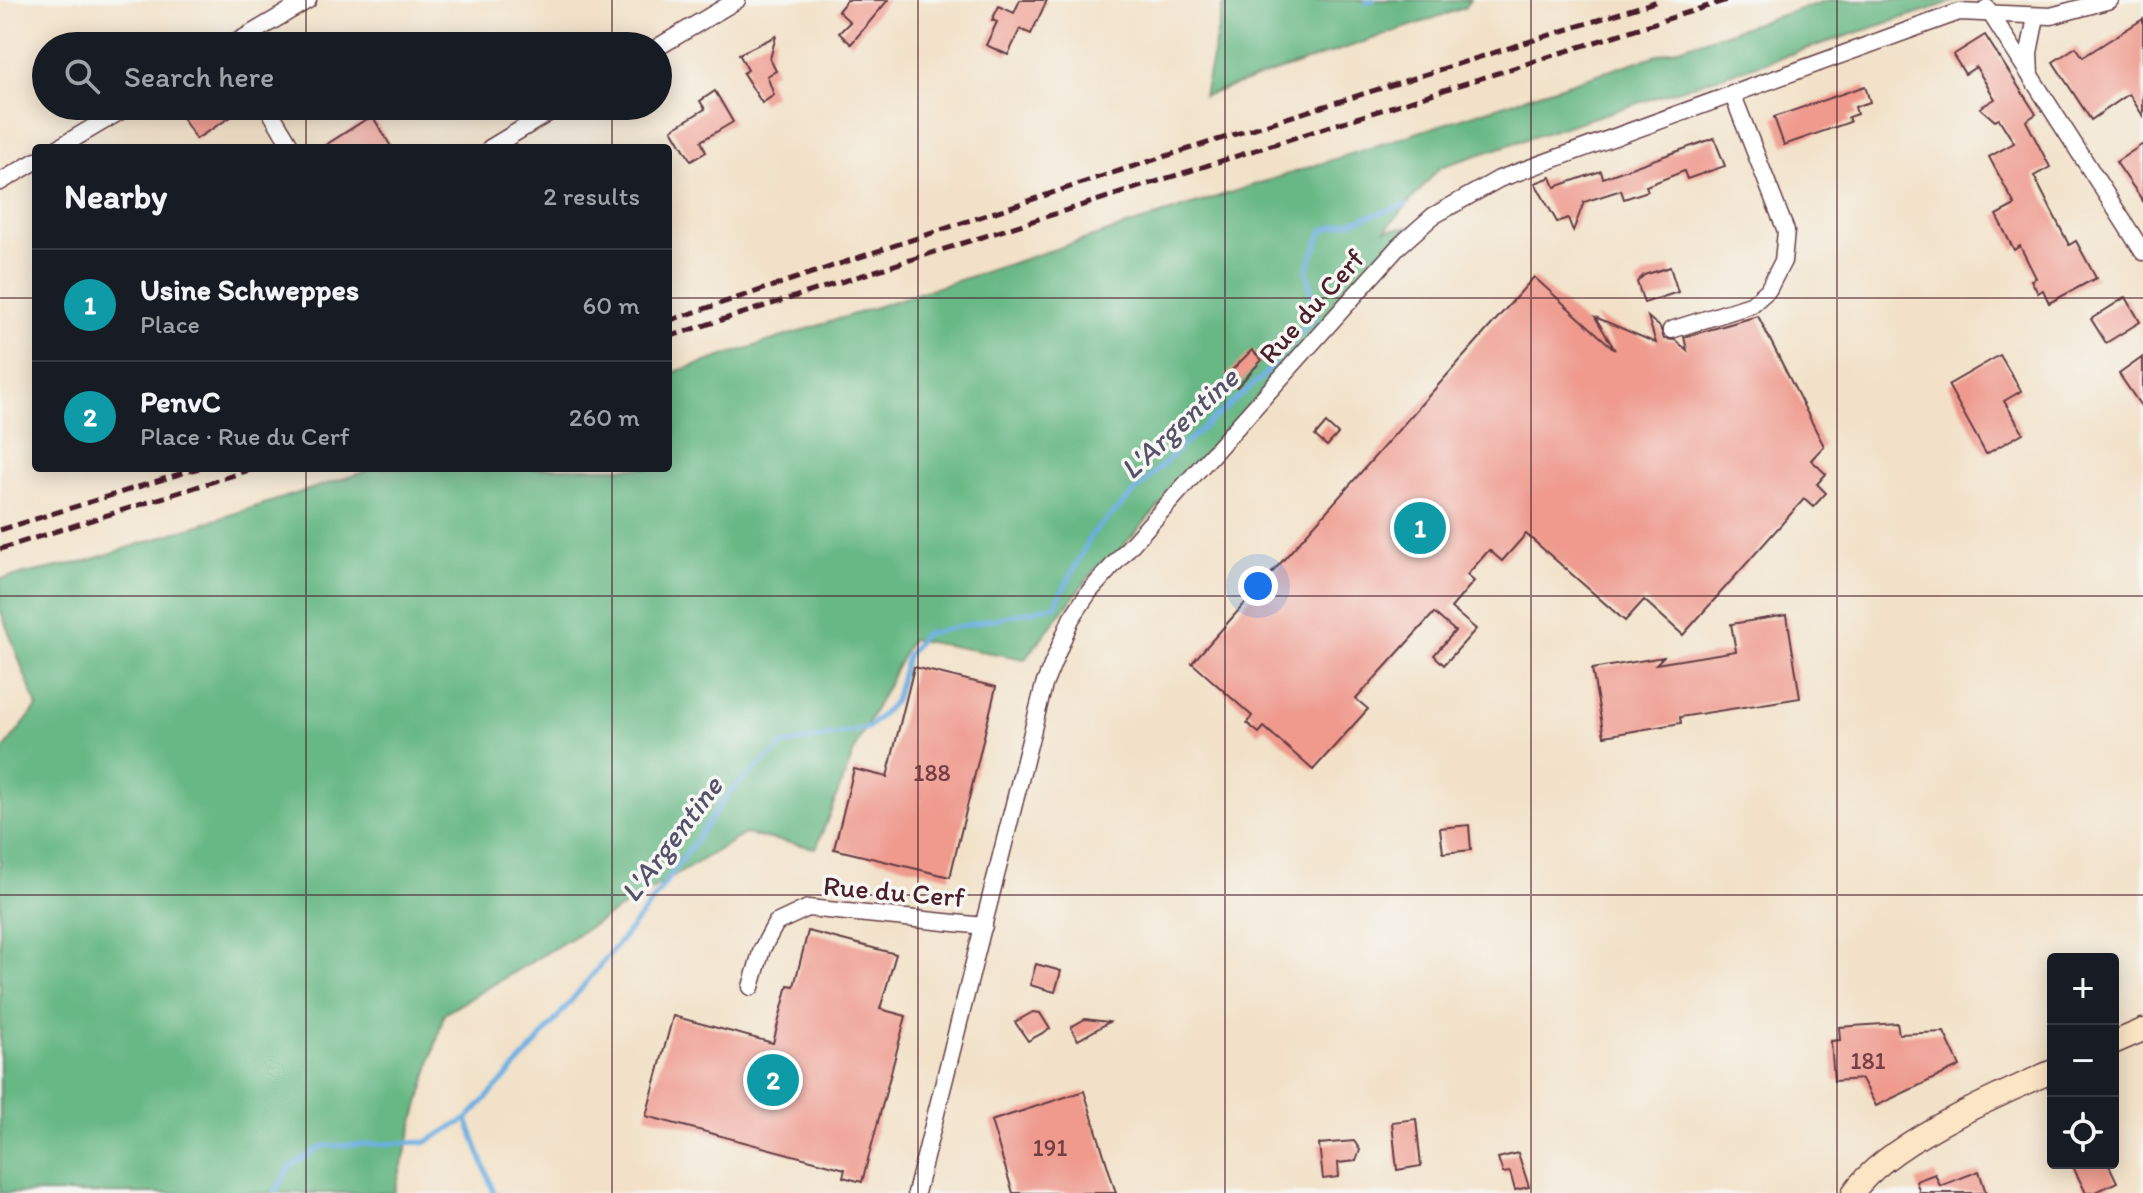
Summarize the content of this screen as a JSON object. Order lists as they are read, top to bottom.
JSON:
{
  "streets": {
    "street": ["Rue du Cerf"]
  },
  "water": ["L'Argentine"],
  "house_numbers": ["188", "181", "191"],
  "page": {
    "search": "Search here",
    "heading": ["Nearby", "2 results"],
    "list": [
      {
        "mark": "1",
        "name": "Usine Schweppes",
        "note": "Place",
        "value": "60 m"
      },
      {
        "mark": "2",
        "name": "PenvC",
        "note": "Place · Rue du Cerf",
        "value": "260 m"
      }
    ],
    "pins": ["1", "2"],
    "map_buttons": ["+", "−"]
  }
}
